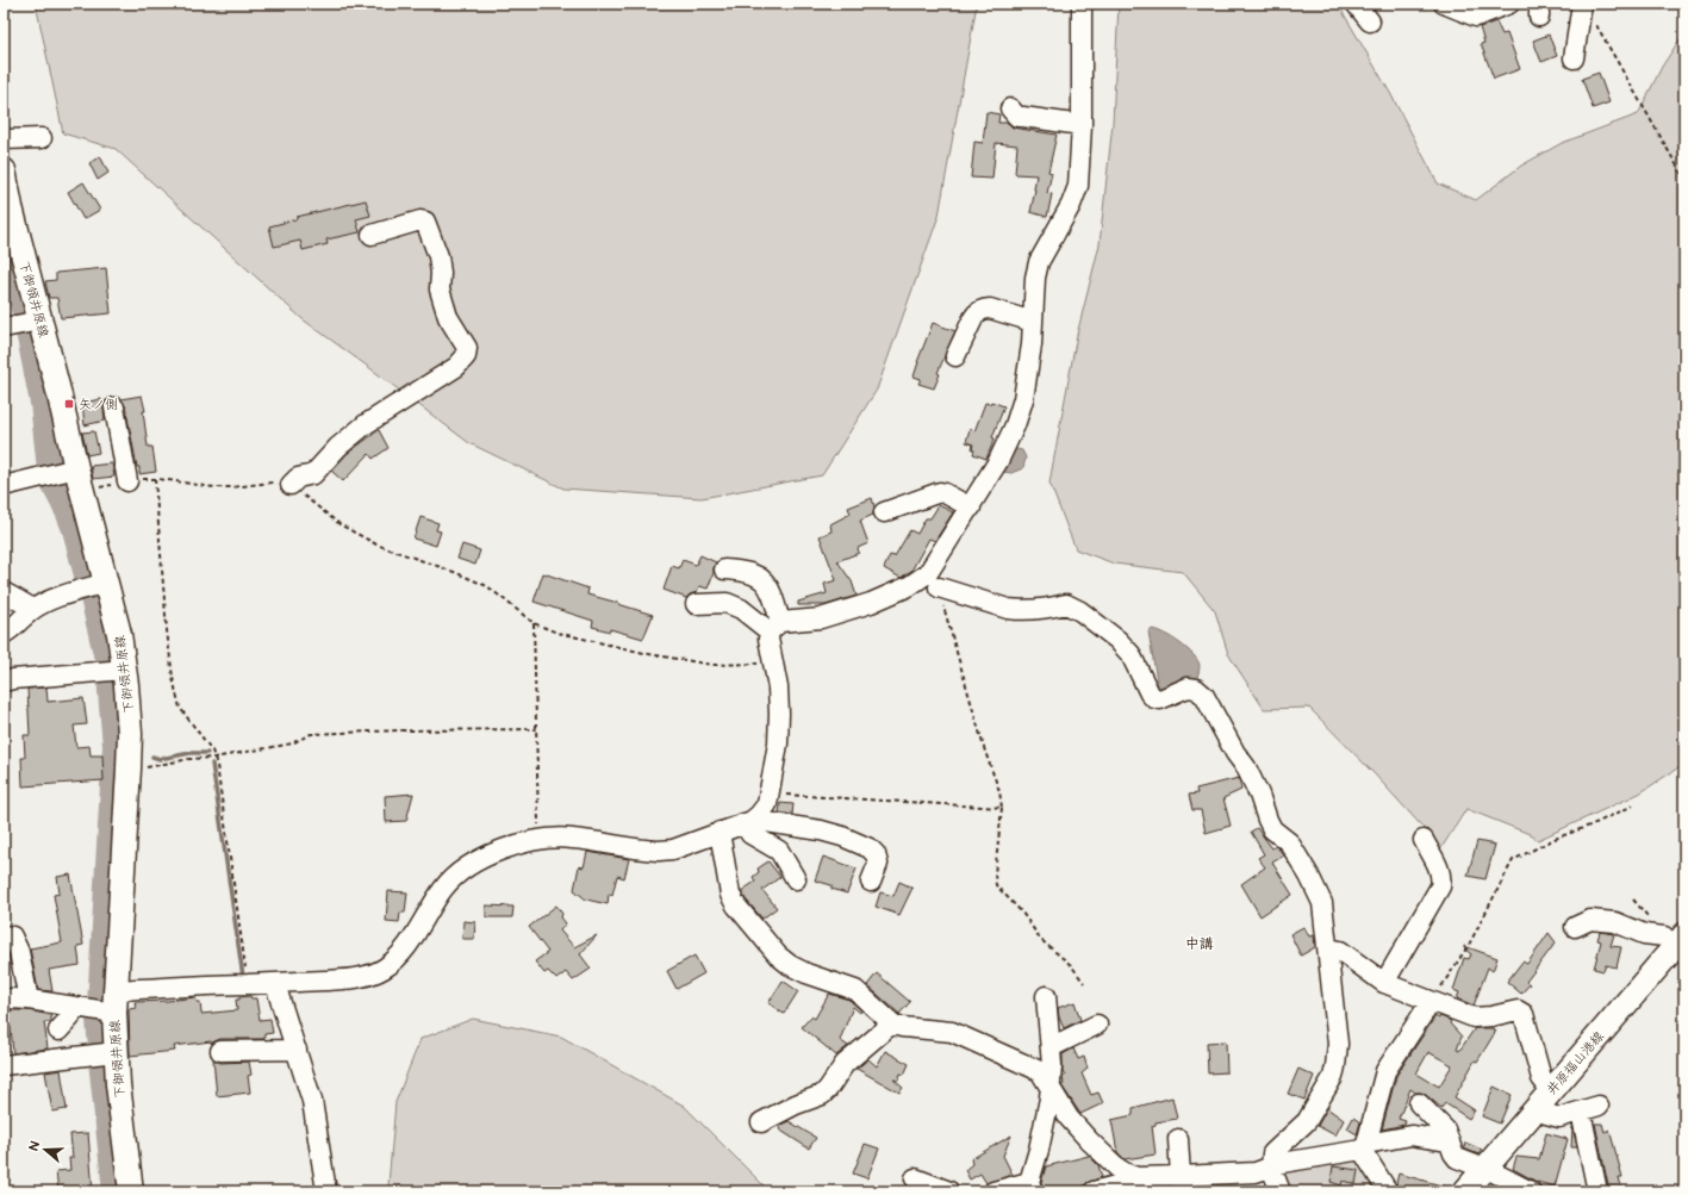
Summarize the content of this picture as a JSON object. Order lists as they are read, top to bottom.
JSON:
{
  "streets": {
    "main road": ["下御領井原線", "井原福山港線"]
  },
  "districts": ["中講"],
  "places": {
    "transit": ["矢ノ側"]
  },
  "north": "left"
}
